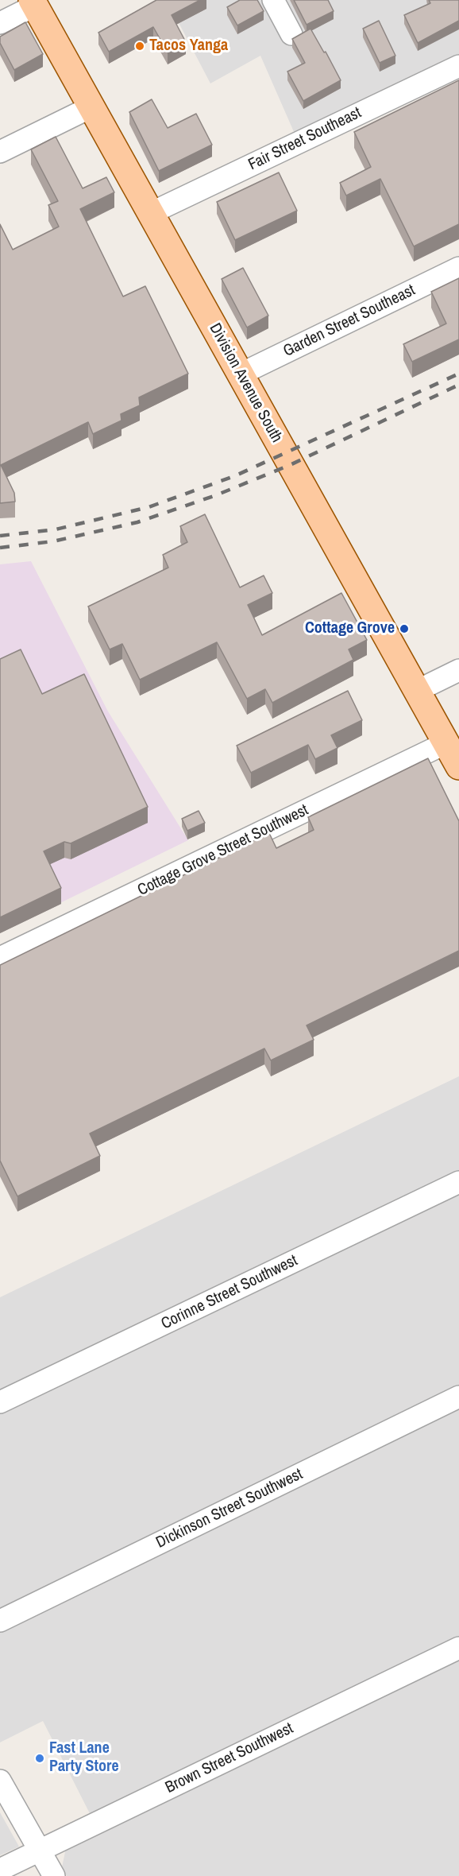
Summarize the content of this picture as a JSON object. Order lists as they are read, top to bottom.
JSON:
{
  "streets": {
    "main road": ["Division Avenue South"],
    "street": [
      "Fair Street Southeast",
      "Garden Street Southeast",
      "Cottage Grove Street Southwest",
      "Corinne Street Southwest",
      "Dickinson Street Southwest",
      "Brown Street Southwest"
    ]
  },
  "crossings": [
    ["Fair Street Southeast", "Division Avenue South"],
    ["Garden Street Southeast", "Division Avenue South"],
    ["Division Avenue South", "Cottage Grove Street Southwest"]
  ],
  "places": ["Tacos Yanga", "Cottage Grove", "Fast Lane Party Store"]
}
